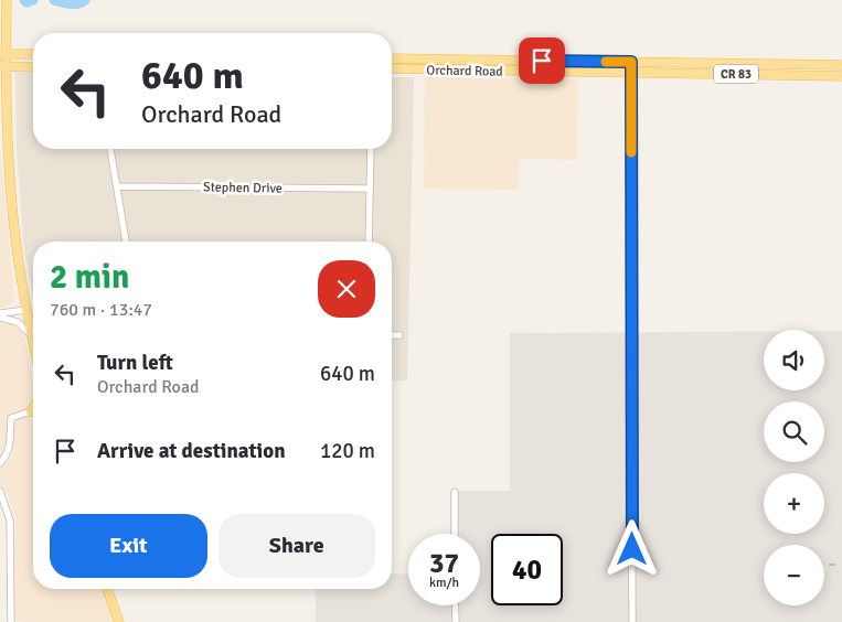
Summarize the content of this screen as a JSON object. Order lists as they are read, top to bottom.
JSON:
{
  "streets": {
    "main road": ["Orchard Road", "CR 83"],
    "street": ["Stephen Drive"]
  },
  "page": {
    "turn": ["640 m", "Orchard Road"],
    "heading": ["2 min", "760 m · 13:47"],
    "map_buttons": ["+", "−"],
    "list": [
      {
        "name": "Turn left",
        "note": "Orchard Road",
        "value": "640 m"
      },
      {
        "name": "Arrive at destination",
        "value": "120 m"
      }
    ],
    "buttons": ["Exit", "Share"],
    "speed": "37 km/h",
    "limit": "40"
  }
}
